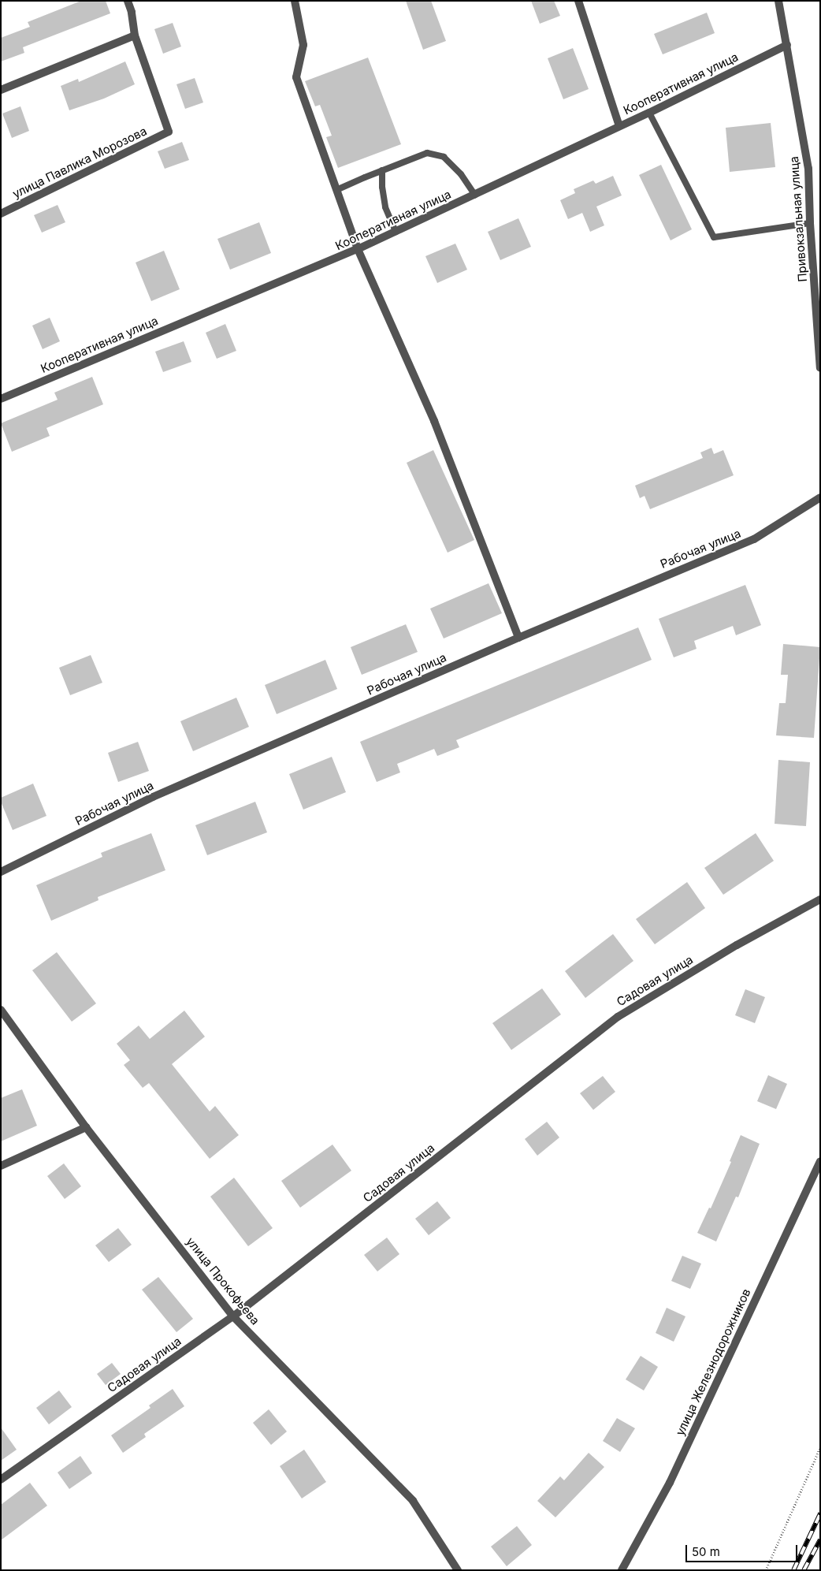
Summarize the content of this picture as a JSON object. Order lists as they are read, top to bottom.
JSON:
{
  "streets": {
    "street": [
      "Кооперативная улица",
      "улица Павлика Морозова",
      "Привокзальная улица",
      "Рабочая улица",
      "Садовая улица",
      "улица Прокофьева",
      "улица Железнодорожников"
    ]
  },
  "crossings": [
    ["Кооперативная улица", "Привокзальная улица"],
    ["Садовая улица", "улица Прокофьева"]
  ],
  "scale_bar": "50 m"
}
